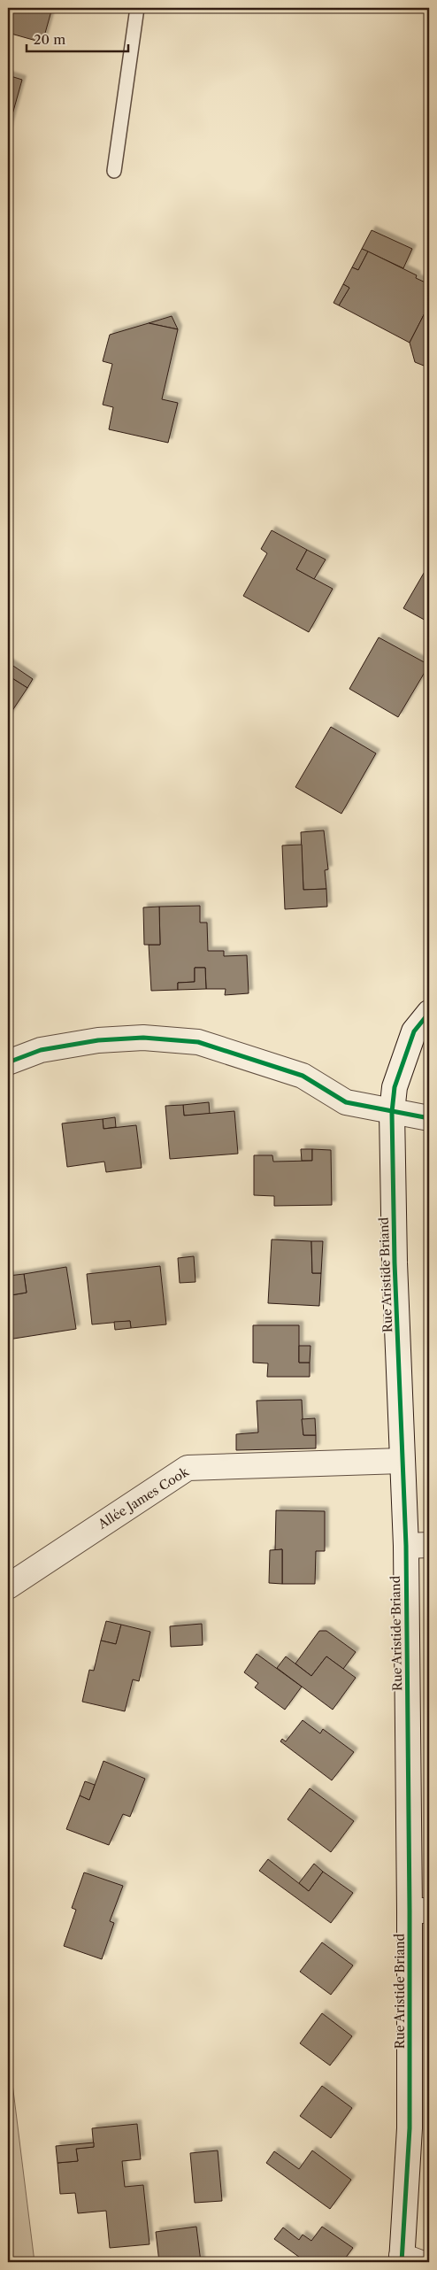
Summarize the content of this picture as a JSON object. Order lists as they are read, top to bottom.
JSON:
{
  "streets": {
    "street": ["Rue Aristide Briand", "Allée James Cook"]
  },
  "crossings": [
    ["Rue Aristide Briand", "Allée James Cook"]
  ],
  "scale_bar": "20 m"
}
